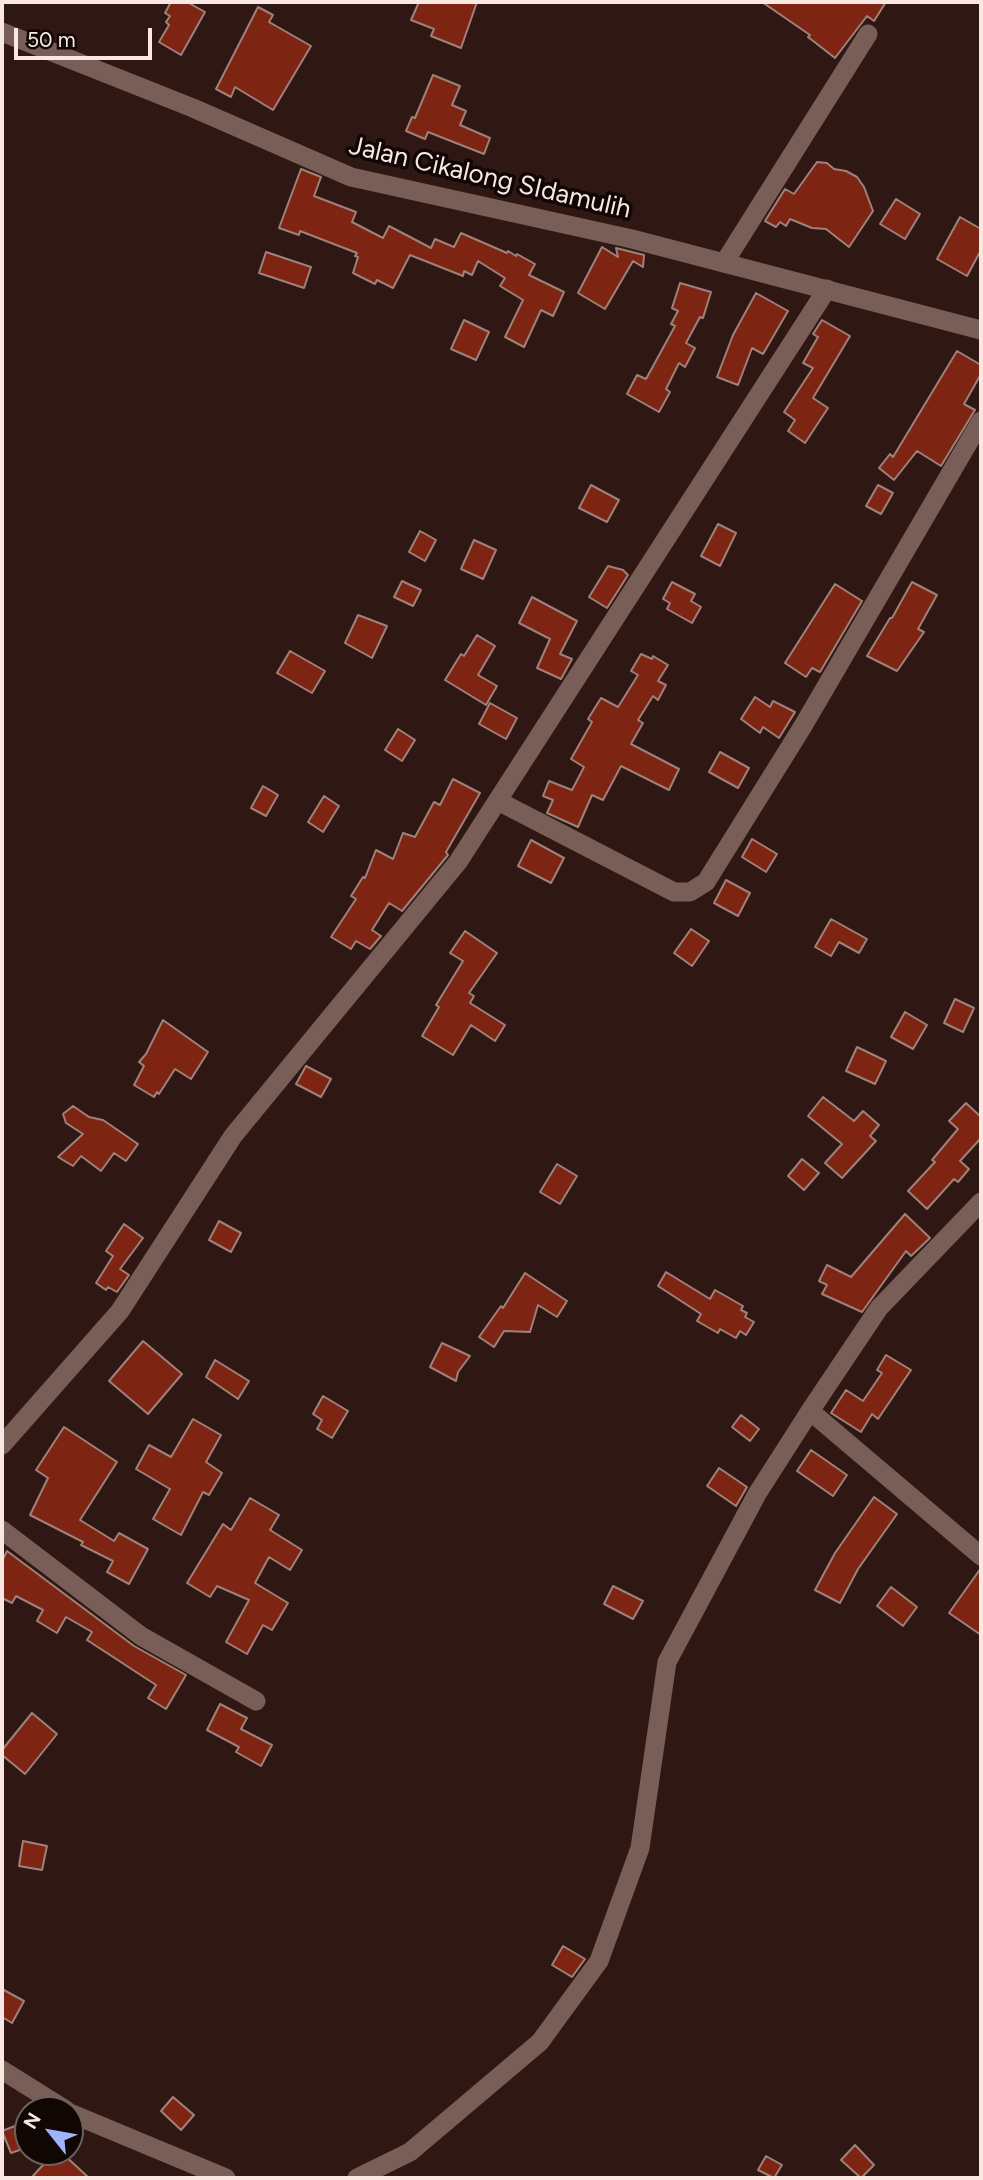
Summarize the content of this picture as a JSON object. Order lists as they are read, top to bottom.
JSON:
{
  "streets": {
    "street": ["Jalan Cikalong SIdamulih"]
  },
  "scale_bar": "50 m",
  "north": "top left"
}
